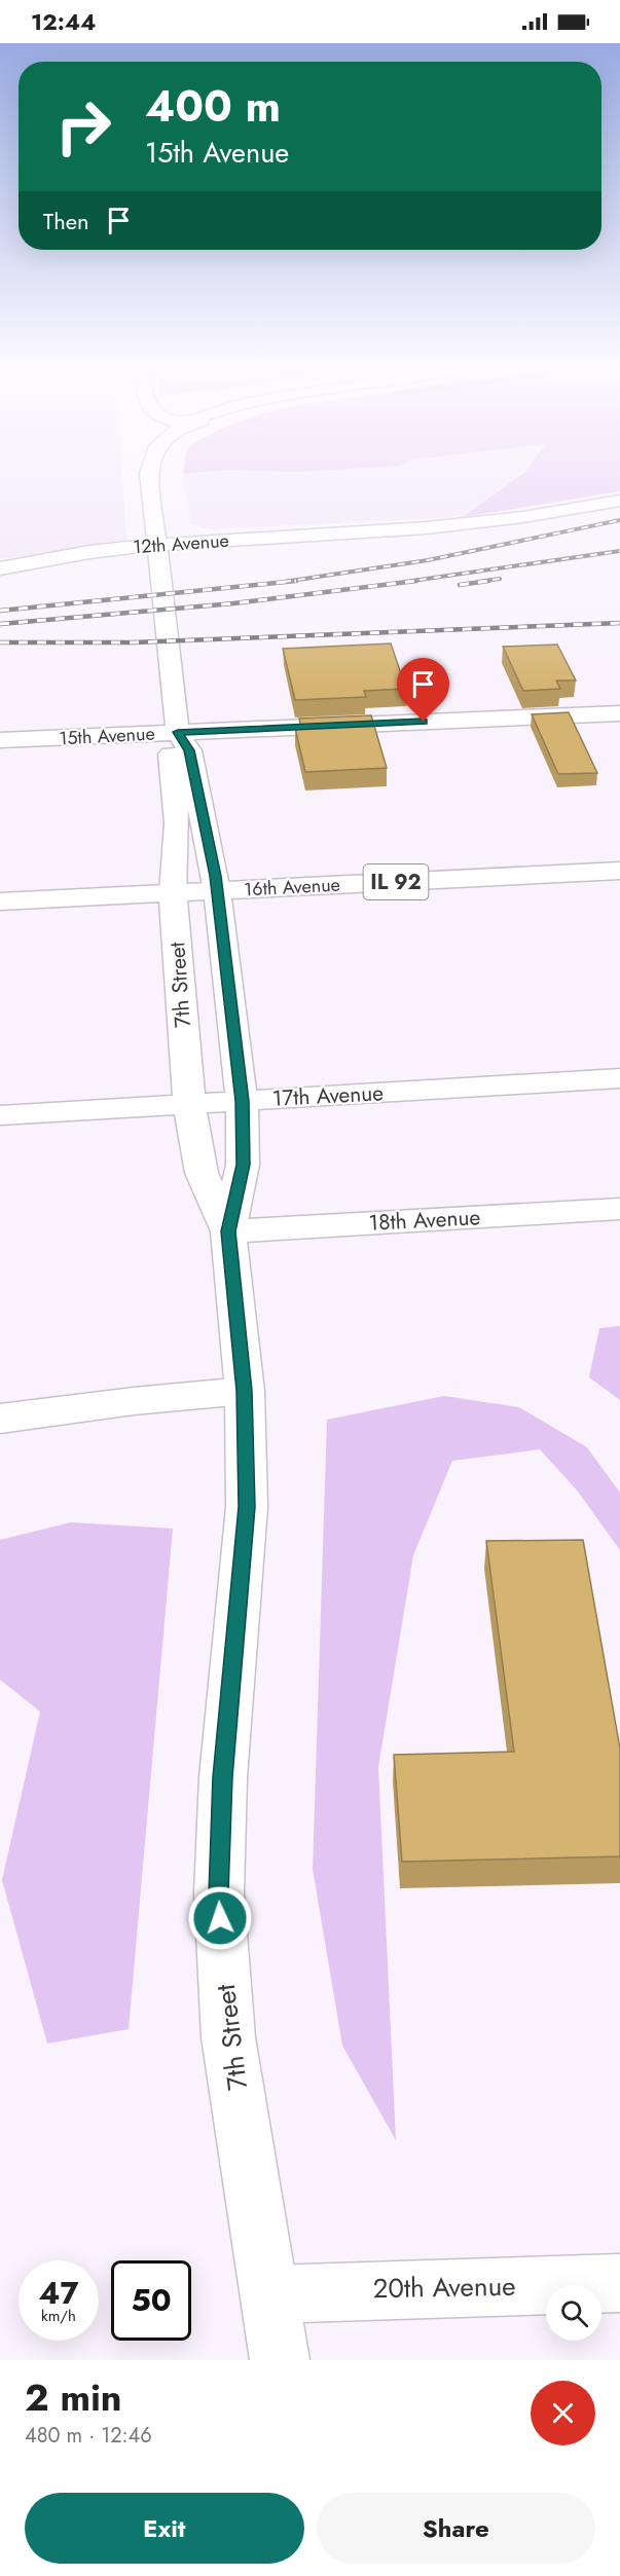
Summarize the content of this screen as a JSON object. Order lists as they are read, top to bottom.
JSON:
{
  "streets": {
    "street": [
      "12th Avenue",
      "15th Avenue",
      "IL 92",
      "16th Avenue",
      "7th Street",
      "17th Avenue",
      "18th Avenue",
      "20th Avenue"
    ]
  },
  "crossings": [
    ["12th Avenue", "7th Street"],
    ["15th Avenue", "7th Street"],
    ["16th Avenue", "7th Street"],
    ["7th Street", "17th Avenue"],
    ["7th Street", "18th Avenue"],
    ["7th Street", "20th Avenue"]
  ],
  "page": {
    "status": "12:44",
    "turn": ["400 m", "15th Avenue"],
    "then": "Then",
    "speed": "47 km/h",
    "limit": "50",
    "heading": ["2 min", "480 m · 12:46"],
    "buttons": ["Exit", "Share"]
  }
}
